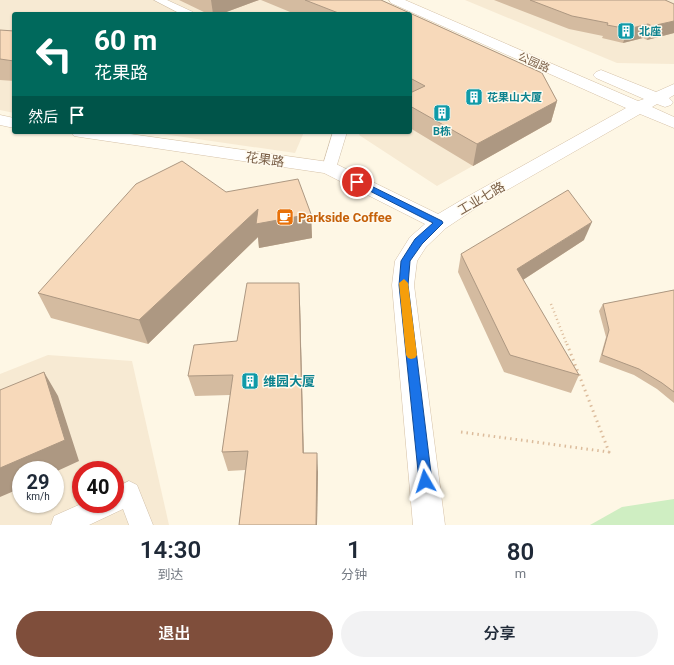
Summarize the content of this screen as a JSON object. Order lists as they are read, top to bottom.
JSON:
{
  "streets": {
    "street": ["公园路", "花果路", "工业七路"]
  },
  "crossings": [
    ["公园路", "工业七路"],
    ["花果路", "工业七路"]
  ],
  "places": {
    "building": [
      "北座",
      "花果山大厦",
      "B栋",
      "维园大厦"
    ],
    "cafe": ["Parkside Coffee"]
  },
  "page": {
    "turn": ["60 m", "花果路"],
    "then": "然后",
    "speed": "29 km/h",
    "limit": "40",
    "eta": [
      "14:30",
      "到达",
      "1",
      "分钟",
      "80",
      "m"
    ],
    "buttons": ["退出", "分享"]
  }
}
